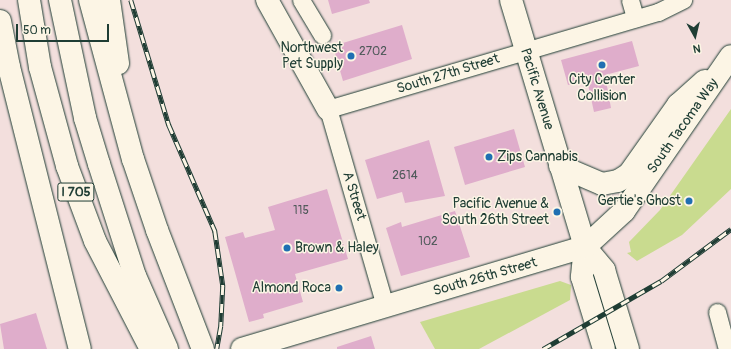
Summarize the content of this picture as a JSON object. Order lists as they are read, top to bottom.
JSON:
{
  "streets": {
    "main road": [
      "Pacific Avenue",
      "South Tacoma Way",
      "I 705",
      "South 26th Street"
    ],
    "street": ["South 27th Street", "A Street"]
  },
  "crossings": [
    ["South 27th Street", "Pacific Avenue"],
    ["South 27th Street", "A Street"],
    ["Pacific Avenue", "South Tacoma Way"],
    ["Pacific Avenue", "South 26th Street"],
    ["South Tacoma Way", "South 26th Street"],
    ["A Street", "South 26th Street"]
  ],
  "places": [
    "Northwest Pet Supply",
    "City Center Collision",
    "Zips Cannabis",
    "Gertie's Ghost",
    "Pacific Avenue & South 26th Street",
    "Brown & Haley",
    "Almond Roca"
  ],
  "house_numbers": [
    "2702",
    "2614",
    "115",
    "102"
  ],
  "scale_bar": "50 m",
  "north": "bottom"
}
